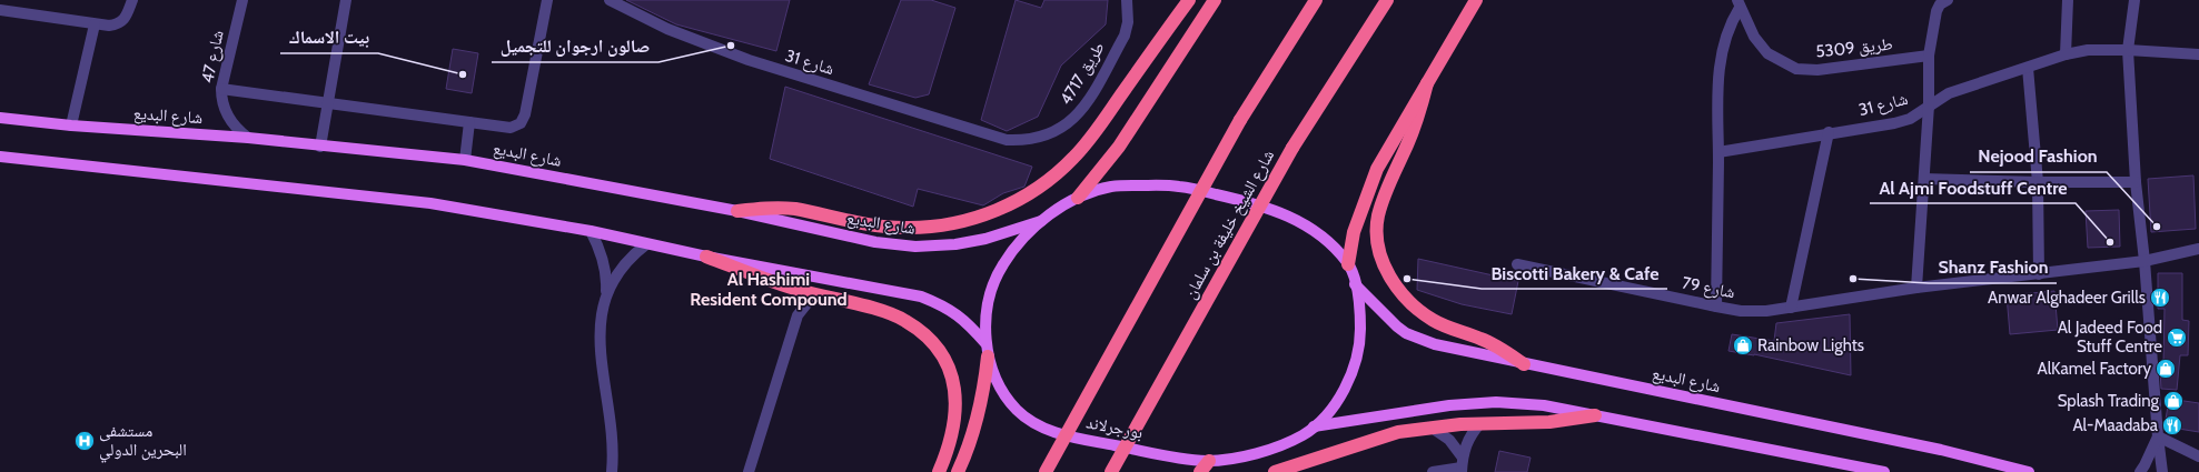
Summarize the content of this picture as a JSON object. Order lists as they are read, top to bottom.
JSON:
{
  "streets": {
    "highway": ["شارع الشيخ خليفة بن سلمان"],
    "main road": ["شارع البديع", "بورجرلاند"],
    "street": [
      "طريق 5309",
      "شارع 47",
      "شارع 31",
      "طريق 4717",
      "شارع 79"
    ]
  },
  "crossings": [
    ["شارع 47", "شارع البديع"],
    ["شارع 31", "طريق 4717"],
    ["شارع البديع", "بورجرلاند"]
  ],
  "districts": ["Al Hashimi Resident Compound"],
  "places": {
    "other": [
      "صالون ارجوان للتجميل",
      "بيت الاسماك",
      "Nejood Fashion",
      "Al Ajmi Foodstuff Centre",
      "Biscotti Bakery & Cafe",
      "Shanz Fashion"
    ],
    "restaurant": ["Anwar Alghadeer Grills", "Al-Maadaba"],
    "supermarket": ["Al Jadeed Food Stuff Centre"],
    "shop": ["Rainbow Lights", "AlKamel Factory", "Splash Trading"],
    "hospital": ["مستشفى البحرين الدولي"]
  }
}
